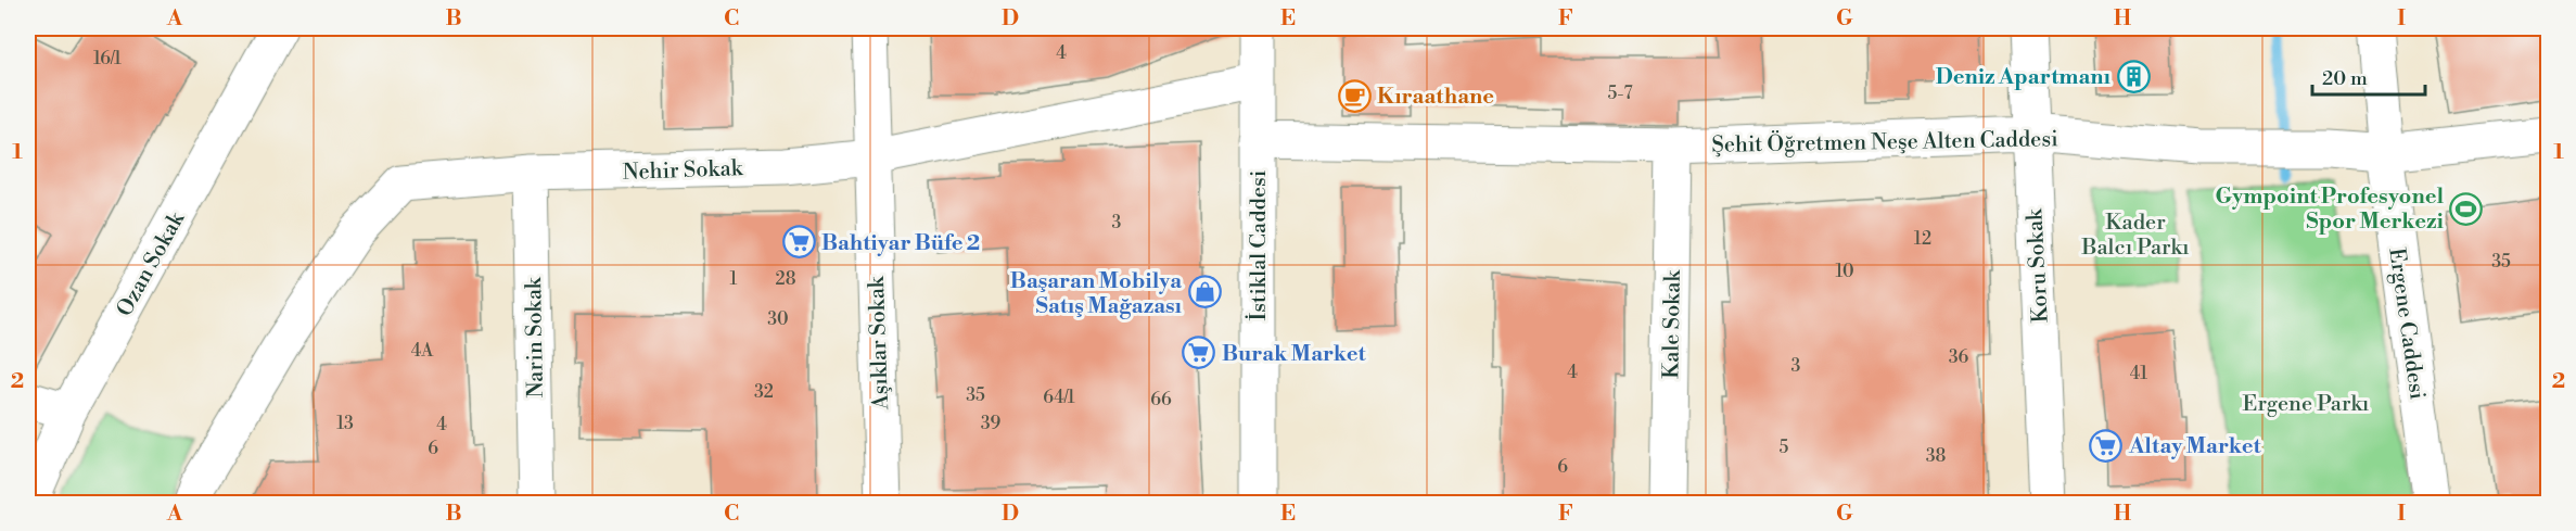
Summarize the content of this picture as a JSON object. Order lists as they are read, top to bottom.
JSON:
{
  "streets": {
    "street": [
      "Şehit Öğretmen Neşe Alten Caddesi",
      "Nehir Sokak",
      "İstiklal Caddesi",
      "Ozan Sokak",
      "Koru Sokak",
      "Ergene Caddesi",
      "Kale Sokak",
      "Narin Sokak",
      "Aşıklar Sokak"
    ]
  },
  "crossings": [
    ["Şehit Öğretmen Neşe Alten Caddesi", "İstiklal Caddesi"],
    ["Şehit Öğretmen Neşe Alten Caddesi", "Koru Sokak"],
    ["Şehit Öğretmen Neşe Alten Caddesi", "Ergene Caddesi"],
    ["Şehit Öğretmen Neşe Alten Caddesi", "Kale Sokak"],
    ["Nehir Sokak", "İstiklal Caddesi"],
    ["Nehir Sokak", "Narin Sokak"],
    ["Nehir Sokak", "Aşıklar Sokak"]
  ],
  "parks": ["Kader Balcı Parkı", "Ergene Parkı"],
  "places": {
    "building": ["Deniz Apartmanı"],
    "cafe": ["Kıraathane"],
    "sports": ["Gympoint Profesyonel Spor Merkezi"],
    "supermarket": ["Bahtiyar Büfe 2", "Burak Market", "Altay Market"],
    "shop": ["Başaran Mobilya Satış Mağazası"]
  },
  "house_numbers": [
    "4",
    "16/1",
    "5-7",
    "3",
    "12",
    "35",
    "10",
    "1",
    "28",
    "30",
    "4A",
    "36",
    "3",
    "4",
    "41",
    "32",
    "35",
    "64/1",
    "66",
    "13",
    "39",
    "4",
    "5",
    "6",
    "38",
    "6"
  ],
  "scale_bar": "20 m",
  "grid": {
    "columns": [
      "A",
      "B",
      "C",
      "D",
      "E",
      "F",
      "G",
      "H",
      "I"
    ],
    "rows": ["1", "2"]
  }
}
